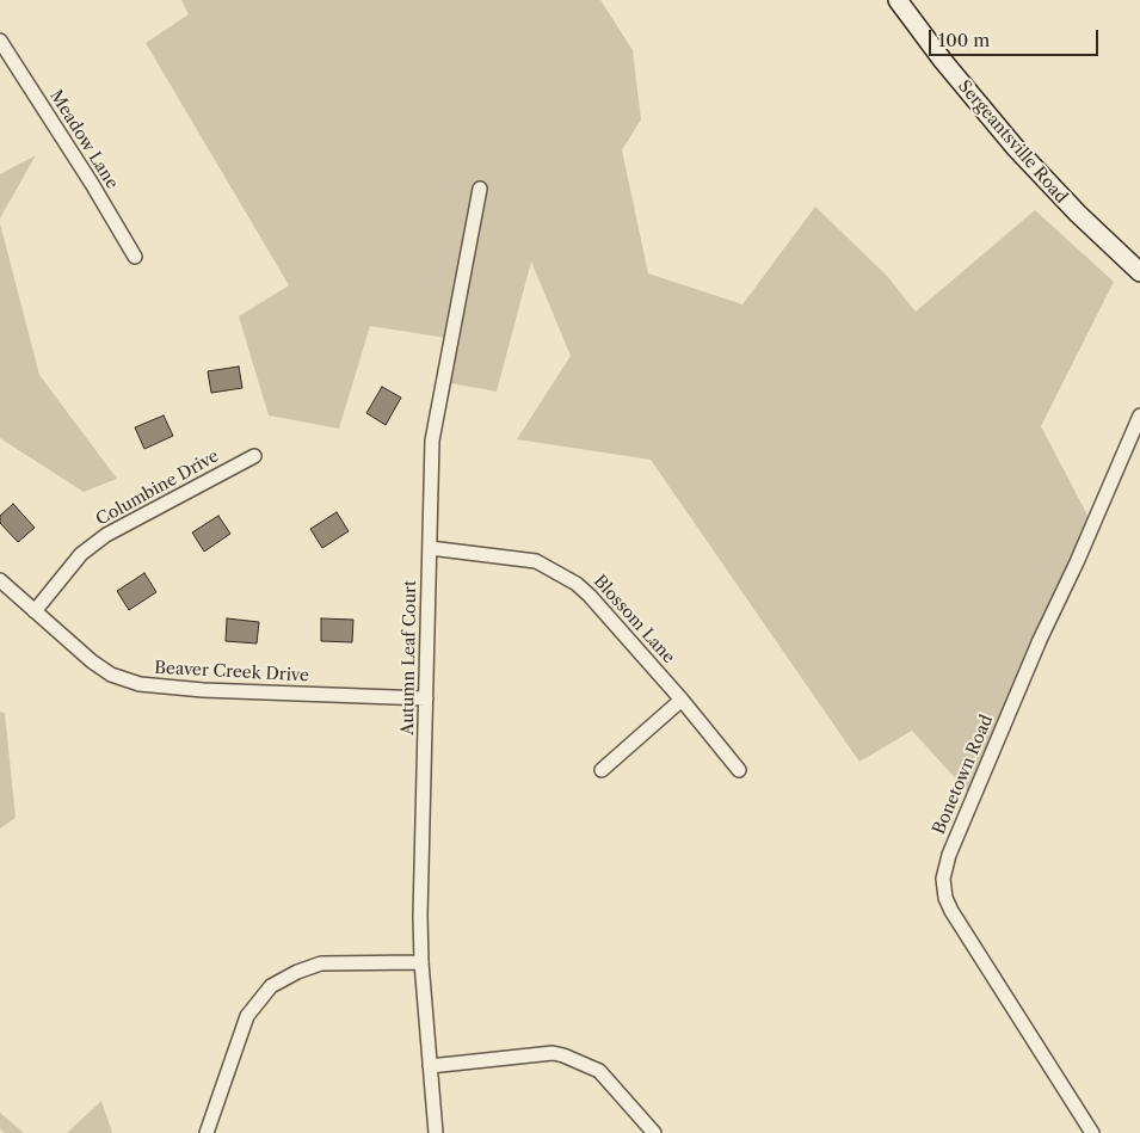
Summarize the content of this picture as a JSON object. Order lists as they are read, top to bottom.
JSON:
{
  "streets": {
    "main road": ["Sergeantsville Road"],
    "street": [
      "Meadow Lane",
      "Columbine Drive",
      "Blossom Lane",
      "Autumn Leaf Court",
      "Beaver Creek Drive",
      "Bonetown Road"
    ]
  },
  "crossings": [
    ["Columbine Drive", "Beaver Creek Drive"],
    ["Blossom Lane", "Autumn Leaf Court"],
    ["Autumn Leaf Court", "Beaver Creek Drive"]
  ],
  "scale_bar": "100 m"
}
